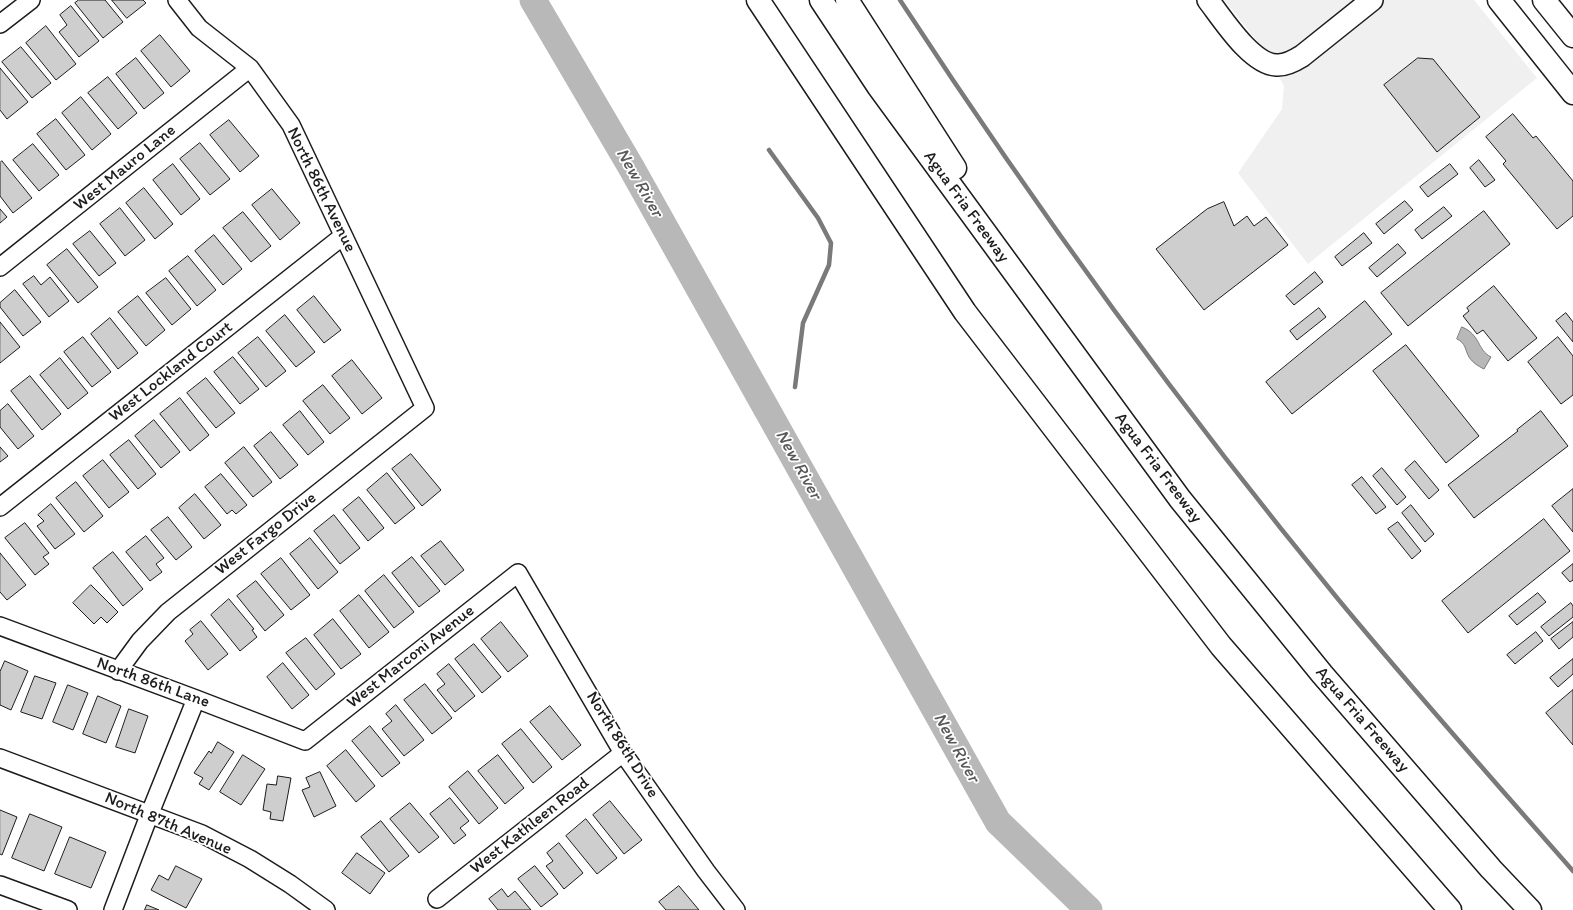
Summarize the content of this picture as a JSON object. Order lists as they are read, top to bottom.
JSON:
{
  "streets": {
    "main road": ["Agua Fria Freeway"],
    "street": [
      "West Mauro Lane",
      "North 86th Avenue",
      "West Lockland Court",
      "West Fargo Drive",
      "West Marconi Avenue",
      "North 86th Lane",
      "North 86th Drive",
      "North 87th Avenue",
      "West Kathleen Road"
    ]
  },
  "crossings": [
    ["West Mauro Lane", "North 86th Avenue"],
    ["North 86th Avenue", "West Lockland Court"],
    ["North 86th Avenue", "West Fargo Drive"],
    ["West Fargo Drive", "North 86th Lane"],
    ["West Marconi Avenue", "North 86th Lane"],
    ["West Marconi Avenue", "North 86th Drive"],
    ["North 86th Drive", "West Kathleen Road"]
  ],
  "water": ["New River"]
}
